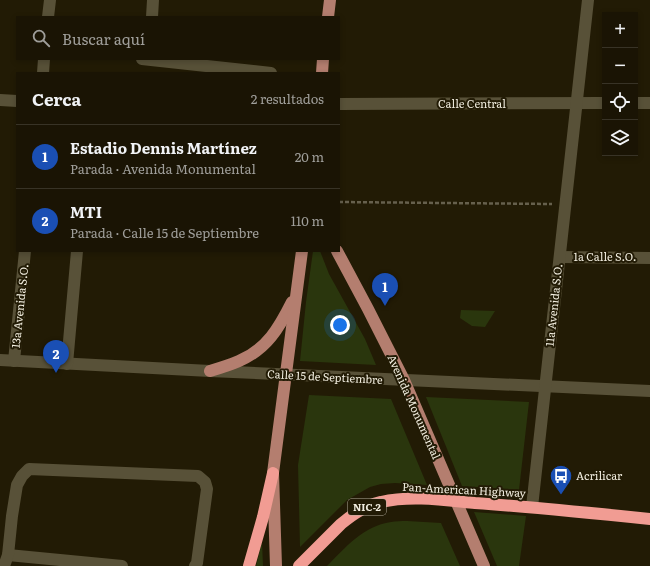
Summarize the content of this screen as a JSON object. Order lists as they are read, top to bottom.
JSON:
{
  "streets": {
    "highway": ["Pan-American Highway", "NIC-2"],
    "main road": ["Avenida Monumental"],
    "street": [
      "Calle Central",
      "1a Calle S.O.",
      "11a Avenida S.O.",
      "13a Avenida S.O.",
      "Calle 15 de Septiembre"
    ]
  },
  "crossings": [
    ["Calle Central", "11a Avenida S.O."],
    ["1a Calle S.O.", "11a Avenida S.O."],
    ["11a Avenida S.O.", "Calle 15 de Septiembre"],
    ["11a Avenida S.O.", "Pan-American Highway"],
    ["13a Avenida S.O.", "Calle 15 de Septiembre"],
    ["Calle 15 de Septiembre", "Avenida Monumental"],
    ["Avenida Monumental", "Pan-American Highway"]
  ],
  "places": {
    "bus stop": ["Acrilicar"]
  },
  "page": {
    "map_buttons": ["+", "−"],
    "search": "Buscar aquí",
    "heading": ["Cerca", "2 resultados"],
    "list": [
      {
        "mark": "1",
        "name": "Estadio Dennis Martínez",
        "note": "Parada · Avenida Monumental",
        "value": "20 m"
      },
      {
        "mark": "2",
        "name": "MTI",
        "note": "Parada · Calle 15 de Septiembre",
        "value": "110 m"
      }
    ],
    "pins": ["1", "2"]
  }
}
